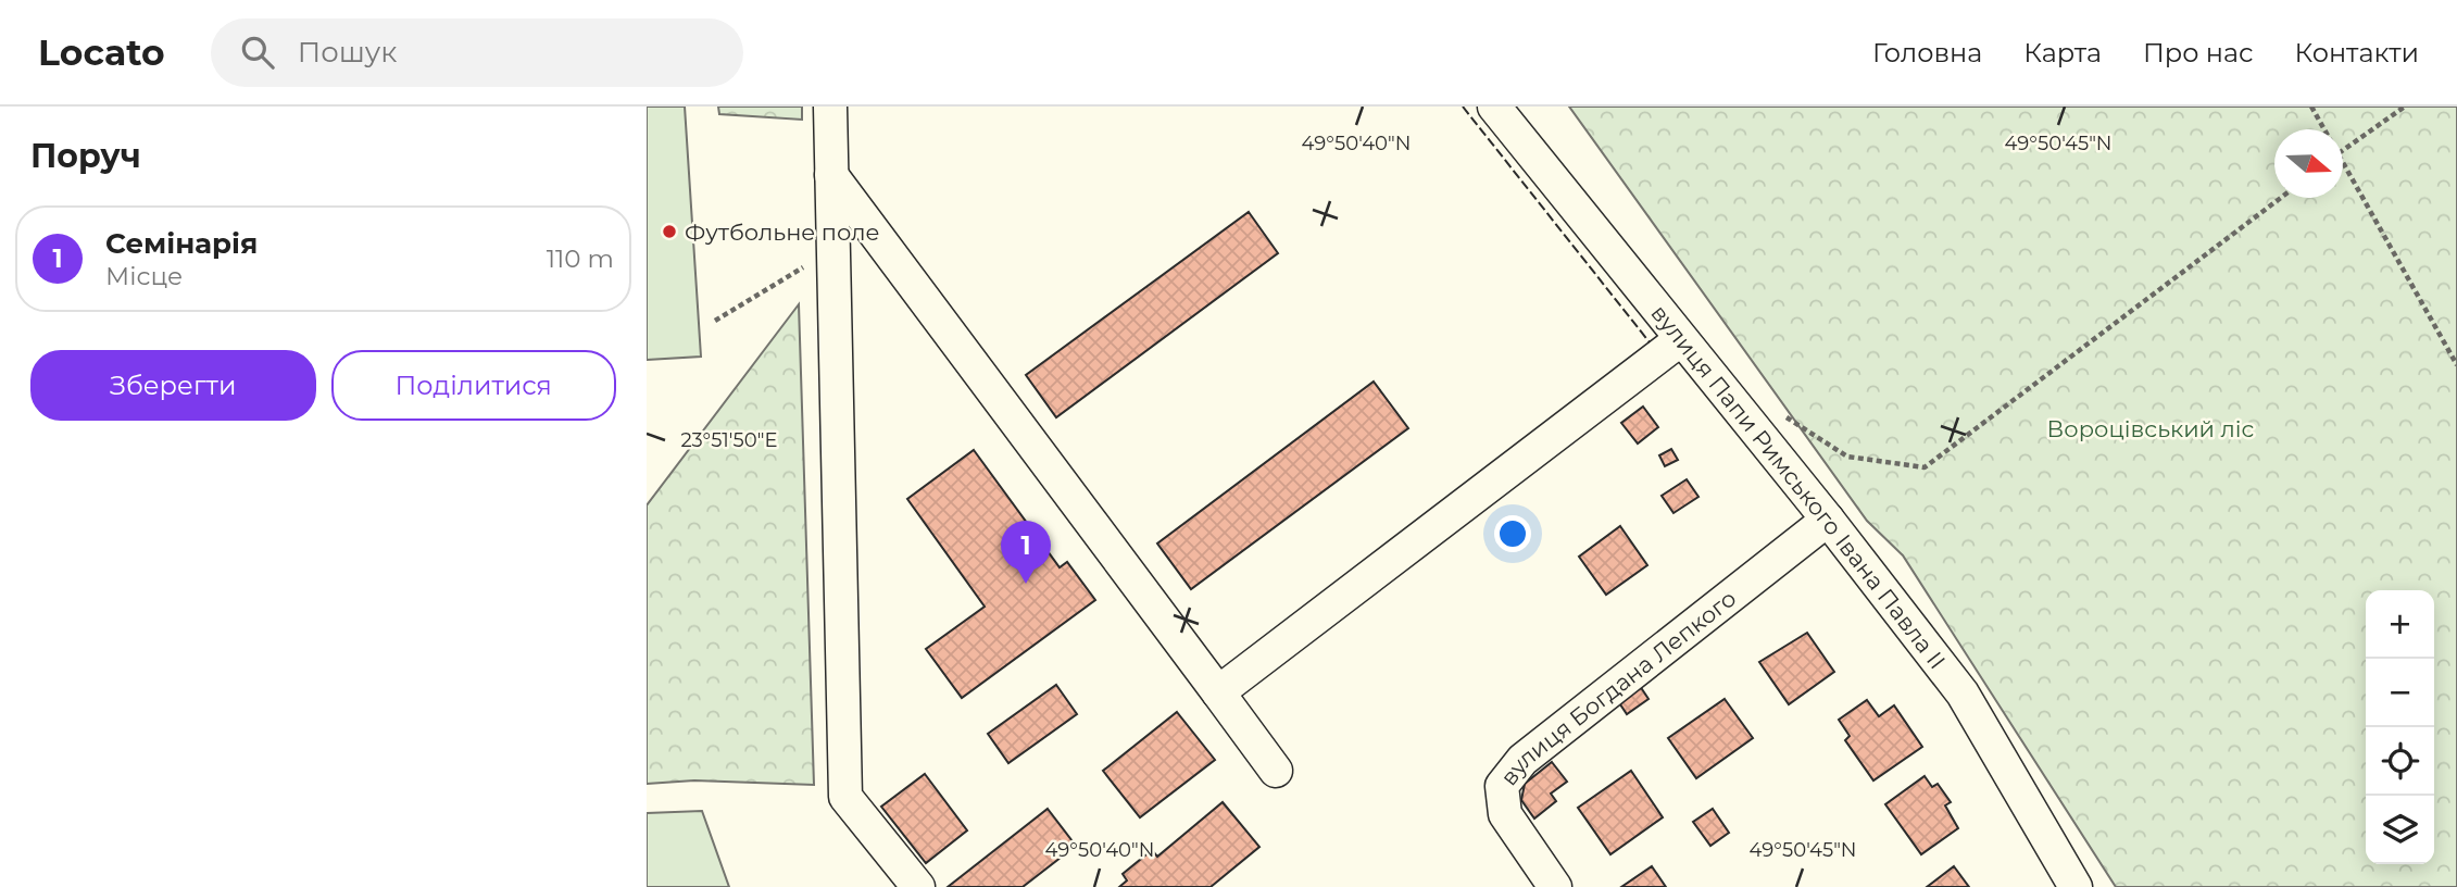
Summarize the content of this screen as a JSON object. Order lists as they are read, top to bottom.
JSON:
{
  "streets": {
    "street": ["вулиця Папи Римського Івана Павла ІІ", "вулиця Богдана Лепкого"]
  },
  "crossings": [
    ["вулиця Папи Римського Івана Павла ІІ", "вулиця Богдана Лепкого"]
  ],
  "parks": ["Вороцівський ліс"],
  "places": ["Футбольне поле"],
  "north": "right",
  "page": {
    "header": "Locato",
    "search": "Пошук",
    "nav": [
      "Головна",
      "Карта",
      "Про нас",
      "Контакти"
    ],
    "heading": "Поруч",
    "list": [
      {
        "mark": "1",
        "name": "Семінарія",
        "note": "Місце",
        "value": "110 m"
      }
    ],
    "buttons": ["Зберегти", "Поділитися"],
    "pins": "1",
    "map_buttons": ["+", "−"]
  },
  "coordinates": ["49°50'40\"N", "49°50'45\"N", "23°51'50\"E"]
}
